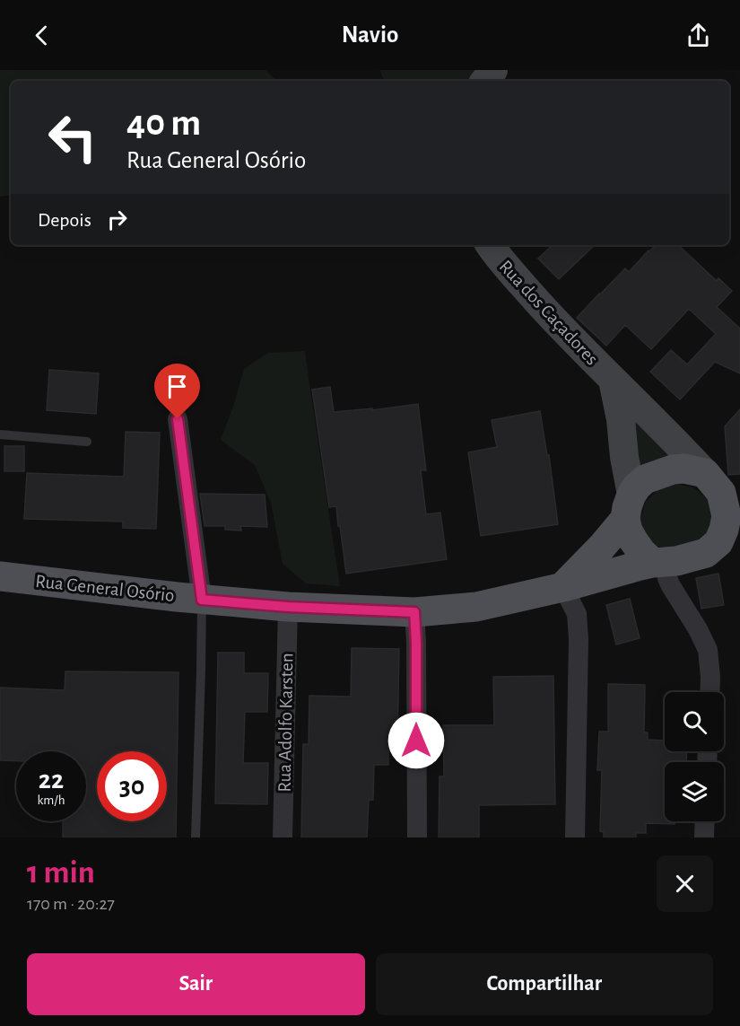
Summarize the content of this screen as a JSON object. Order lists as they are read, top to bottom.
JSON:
{
  "streets": {
    "main road": ["Rua dos Caçadores", "Rua General Osório"],
    "street": ["Rua Adolfo Karsten"]
  },
  "crossings": [
    ["Rua dos Caçadores", "Rua General Osório"],
    ["Rua General Osório", "Rua Adolfo Karsten"]
  ],
  "page": {
    "header": "Navio",
    "turn": ["40 m", "Rua General Osório"],
    "then": "Depois",
    "speed": "22 km/h",
    "limit": "30",
    "heading": ["1 min", "170 m · 20:27"],
    "buttons": ["Sair", "Compartilhar"]
  }
}
